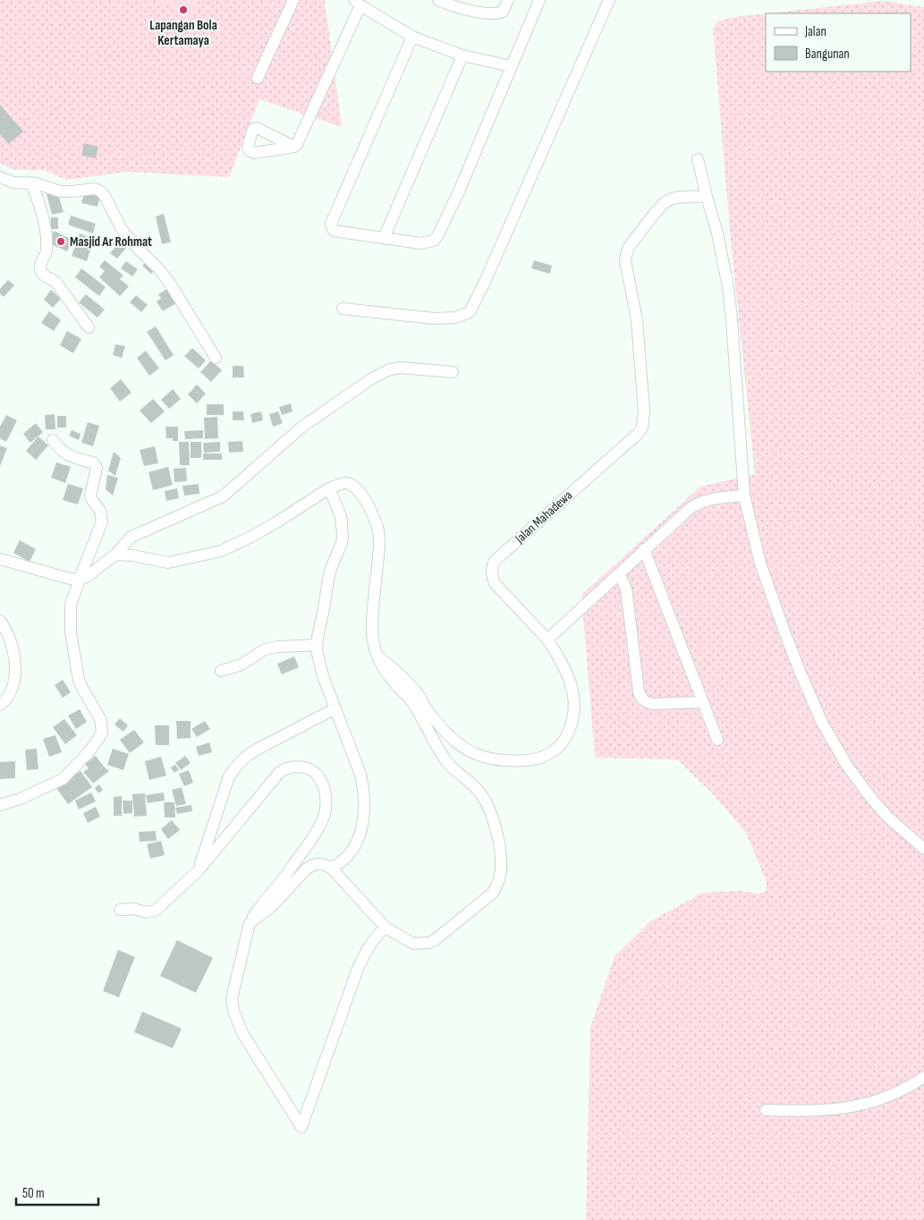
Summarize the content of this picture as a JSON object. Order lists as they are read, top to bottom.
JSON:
{
  "streets": {
    "street": ["Jalan Mahadewa"]
  },
  "places": ["Lapangan Bola Kertamaya", "Masjid Ar Rohmat"],
  "legend": ["Jalan", "Bangunan"],
  "scale_bar": "50 m"
}
